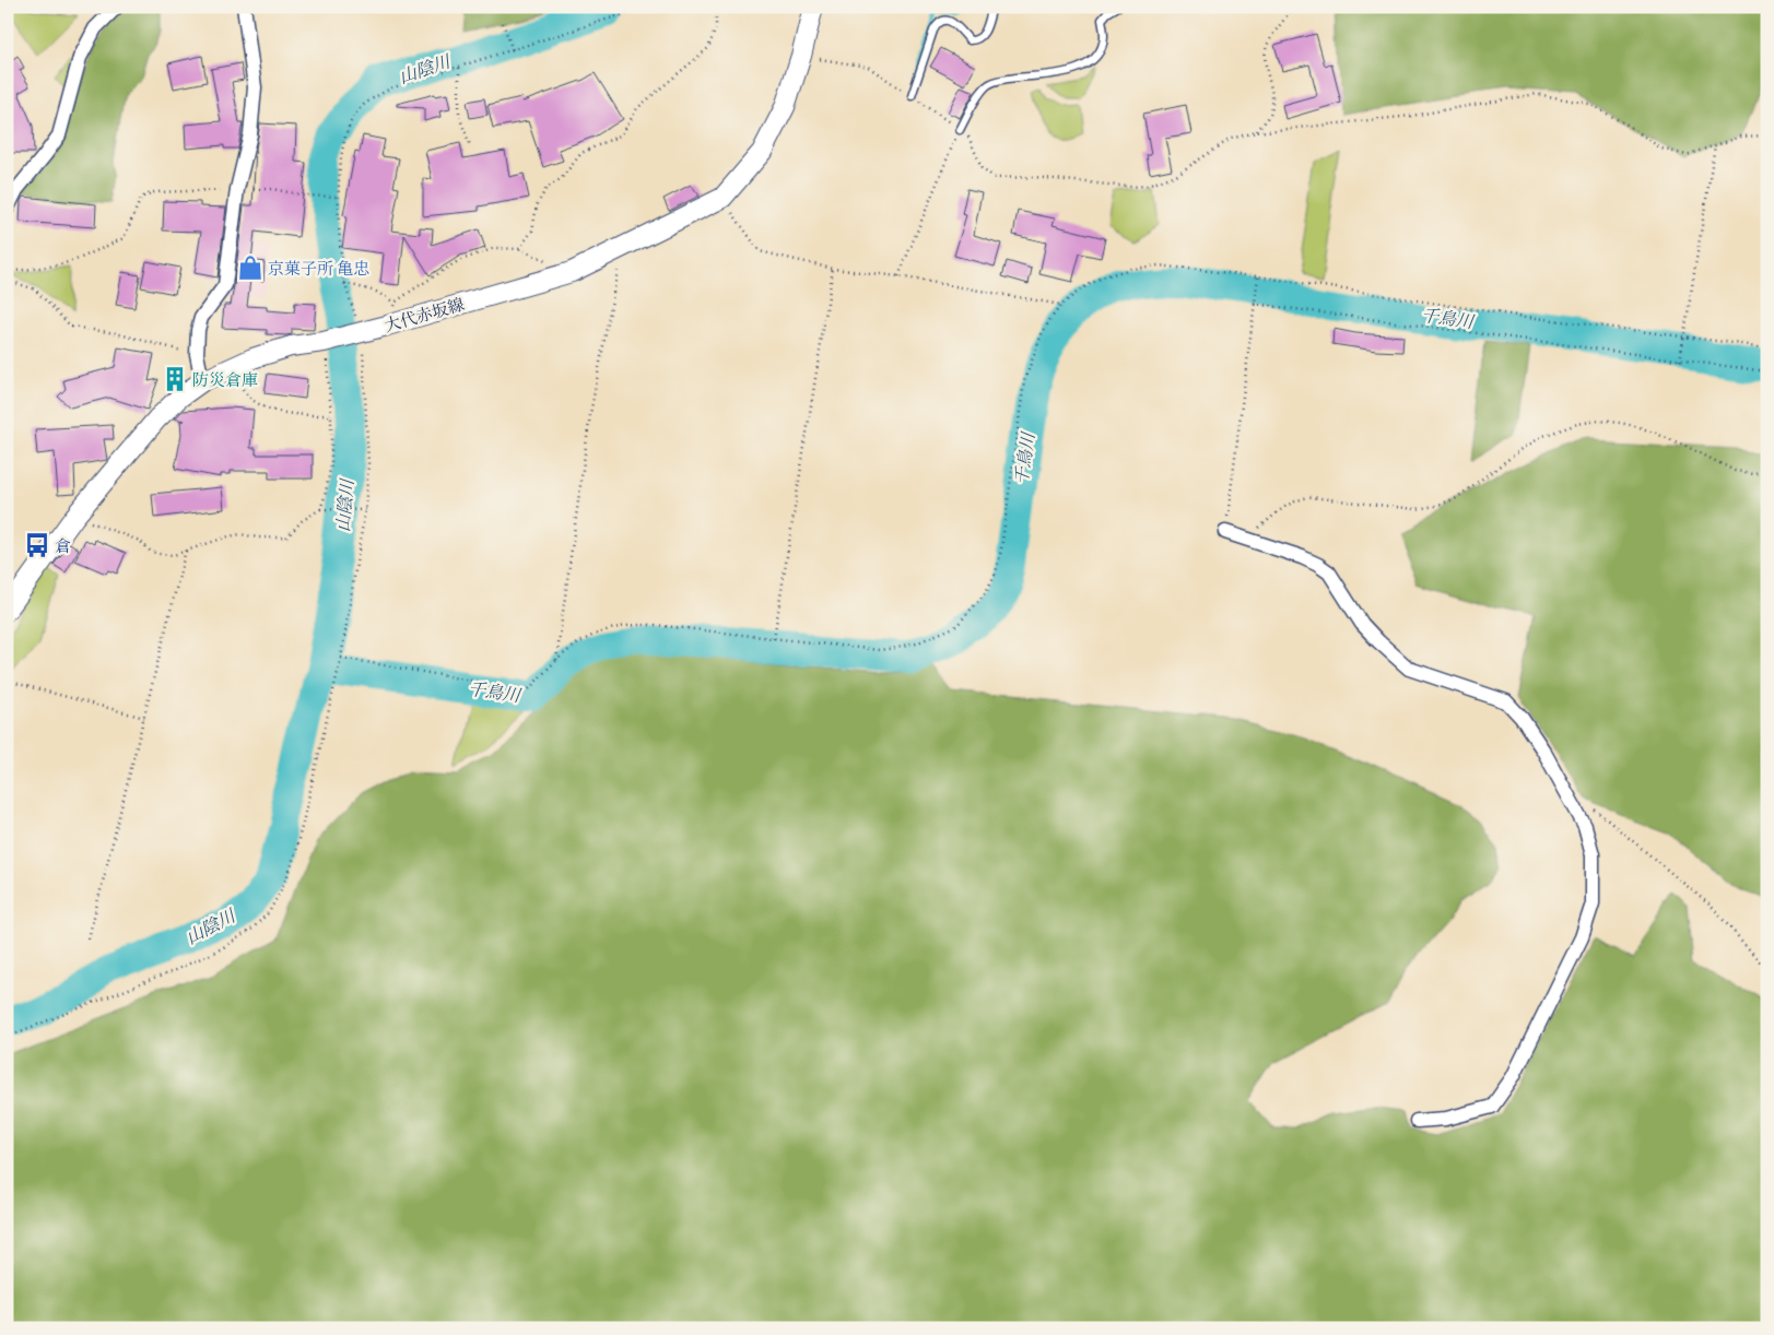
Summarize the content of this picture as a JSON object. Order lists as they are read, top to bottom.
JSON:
{
  "streets": {
    "main road": ["大代赤坂線"]
  },
  "water": ["山陰川", "千鳥川"],
  "places": {
    "shop": ["京菓子所 亀忠"],
    "building": ["防災倉庫"],
    "bus stop": ["倉"]
  }
}
